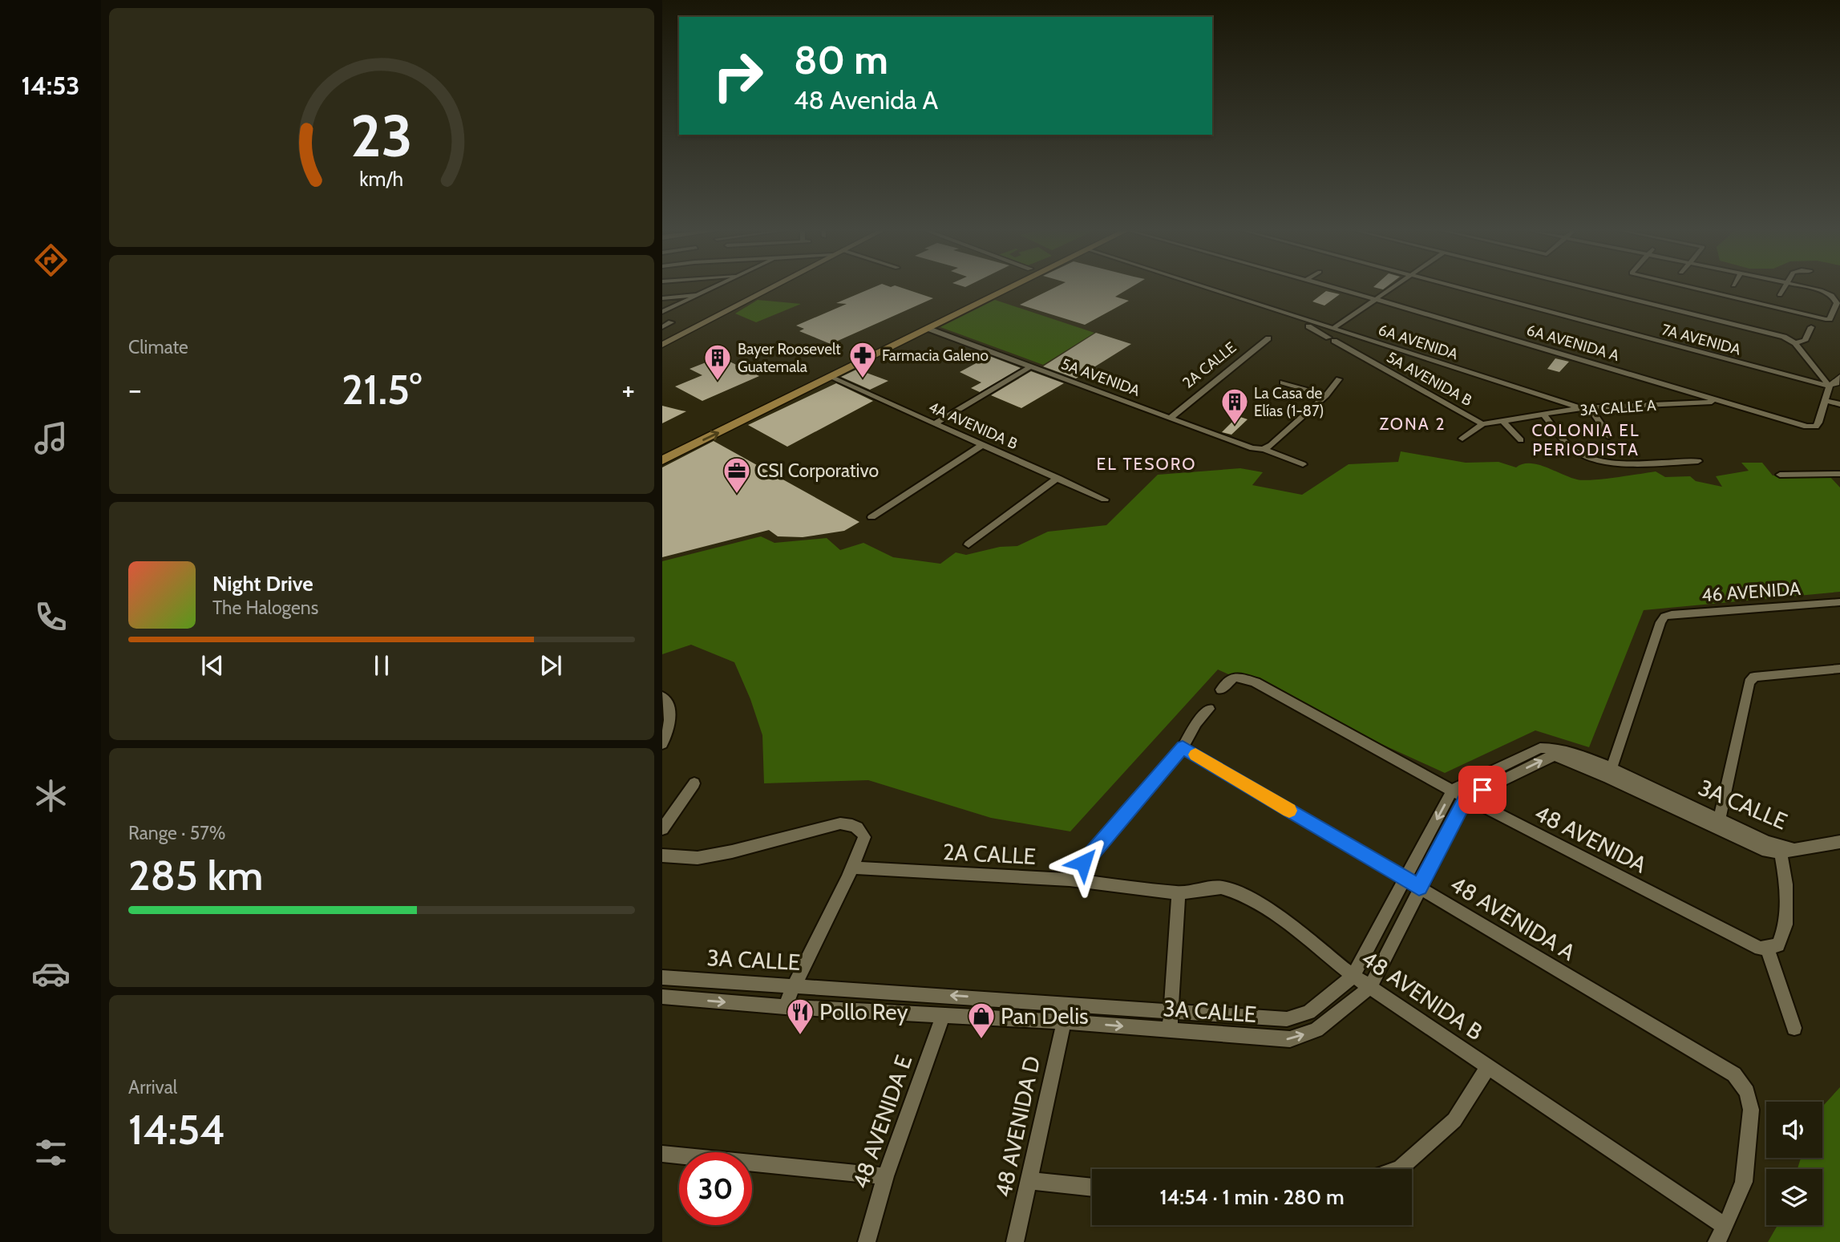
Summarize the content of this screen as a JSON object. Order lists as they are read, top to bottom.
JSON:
{
  "streets": {
    "street": [
      "7A AVENIDA",
      "6A AVENIDA",
      "6A AVENIDA A",
      "2A CALLE",
      "5A AVENIDA",
      "5A AVENIDA B",
      "3A CALLE A",
      "4A AVENIDA B",
      "46 AVENIDA",
      "3A CALLE",
      "48 AVENIDA",
      "48 AVENIDA A",
      "48 AVENIDA B",
      "48 AVENIDA E",
      "48 AVENIDA D"
    ]
  },
  "crossings": [
    ["6A AVENIDA", "5A AVENIDA B"],
    ["6A AVENIDA", "3A CALLE A"],
    ["6A AVENIDA A", "3A CALLE A"],
    ["2A CALLE", "5A AVENIDA"],
    ["2A CALLE", "48 AVENIDA B"],
    ["5A AVENIDA B", "3A CALLE A"],
    ["46 AVENIDA", "3A CALLE"],
    ["3A CALLE", "48 AVENIDA"],
    ["3A CALLE", "48 AVENIDA A"],
    ["3A CALLE", "48 AVENIDA B"],
    ["3A CALLE", "48 AVENIDA E"],
    ["3A CALLE", "48 AVENIDA D"],
    ["48 AVENIDA A", "48 AVENIDA B"]
  ],
  "districts": ["ZONA 2", "COLONIA EL PERIODISTA", "EL TESORO"],
  "places": {
    "pharmacy": ["Farmacia Galeno"],
    "building": ["Bayer Roosevelt Guatemala", "La Casa de Elías (1-87)"],
    "office": ["CSI Corporativo"],
    "restaurant": ["Pollo Rey"],
    "shop": ["Pan Delis"]
  },
  "page": {
    "tabs": "14:53",
    "turn": ["80 m", "48 Avenida A"],
    "tile": [
      "Climate",
      ["Range · 57%", "285 km"],
      ["Arrival", "14:54"]
    ],
    "heat": ["−", "21.5°", "+"],
    "song": ["Night Drive", "The Halogens"],
    "limit": "30",
    "trip": "14:54 · 1 min · 280 m",
    "gauge": ["23", "km/h"]
  }
}
